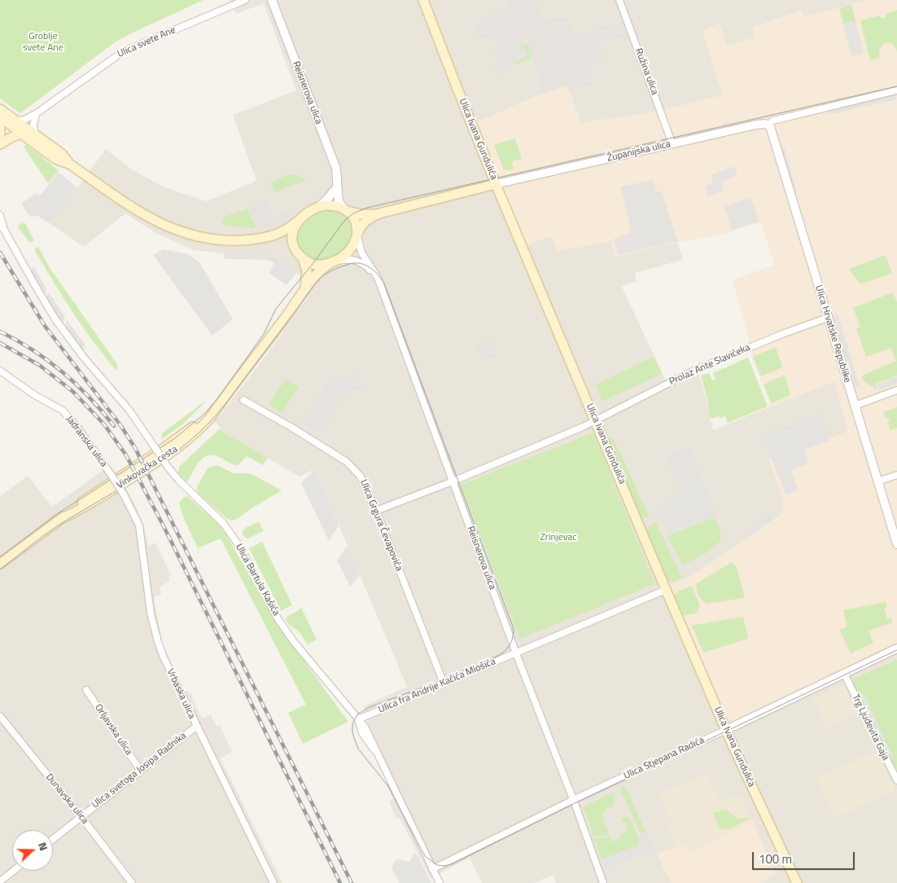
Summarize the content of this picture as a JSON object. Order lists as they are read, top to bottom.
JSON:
{
  "streets": {
    "main road": ["Ulica Ivana Gundulića", "Županijska ulica", "Vinkovačka cesta"],
    "street": [
      "Ulica svete Ane",
      "Ružina ulica",
      "Reisnerova ulica",
      "Ulica Hrvatske Republike",
      "Prolaz Ante Slavičeka",
      "Jadranska ulica",
      "Ulica Grgura Čevapovića",
      "Ulica Bartula Kašića",
      "Ulica fra Andrije Kačića Miošića",
      "Vrbaska ulica",
      "Trg Ljudevita Gaja",
      "Orljavska ulica",
      "Ulica Stjepana Radića",
      "Ulica svetoga Josipa Radnika",
      "Dunavska ulica"
    ]
  },
  "crossings": [
    ["Ružina ulica", "Županijska ulica"],
    ["Reisnerova ulica", "Županijska ulica"],
    ["Reisnerova ulica", "Vinkovačka cesta"],
    ["Reisnerova ulica", "Ulica fra Andrije Kačića Miošića"],
    ["Reisnerova ulica", "Ulica Stjepana Radića"],
    ["Ulica Ivana Gundulića", "Županijska ulica"],
    ["Ulica Ivana Gundulića", "Prolaz Ante Slavičeka"],
    ["Ulica Ivana Gundulića", "Ulica Stjepana Radića"],
    ["Županijska ulica", "Ulica Hrvatske Republike"],
    ["Županijska ulica", "Vinkovačka cesta"],
    ["Ulica Hrvatske Republike", "Prolaz Ante Slavičeka"],
    ["Jadranska ulica", "Vrbaska ulica"],
    ["Ulica Grgura Čevapovića", "Ulica fra Andrije Kačića Miošića"],
    ["Ulica Bartula Kašića", "Ulica fra Andrije Kačića Miošića"],
    ["Ulica Bartula Kašića", "Ulica Stjepana Radića"],
    ["Vrbaska ulica", "Ulica svetoga Josipa Radnika"],
    ["Trg Ljudevita Gaja", "Ulica Stjepana Radića"],
    ["Orljavska ulica", "Ulica svetoga Josipa Radnika"],
    ["Ulica svetoga Josipa Radnika", "Dunavska ulica"]
  ],
  "parks": ["Groblje svete Ane", "Zrinjevac"],
  "scale_bar": "100 m",
  "north": "right"
}
